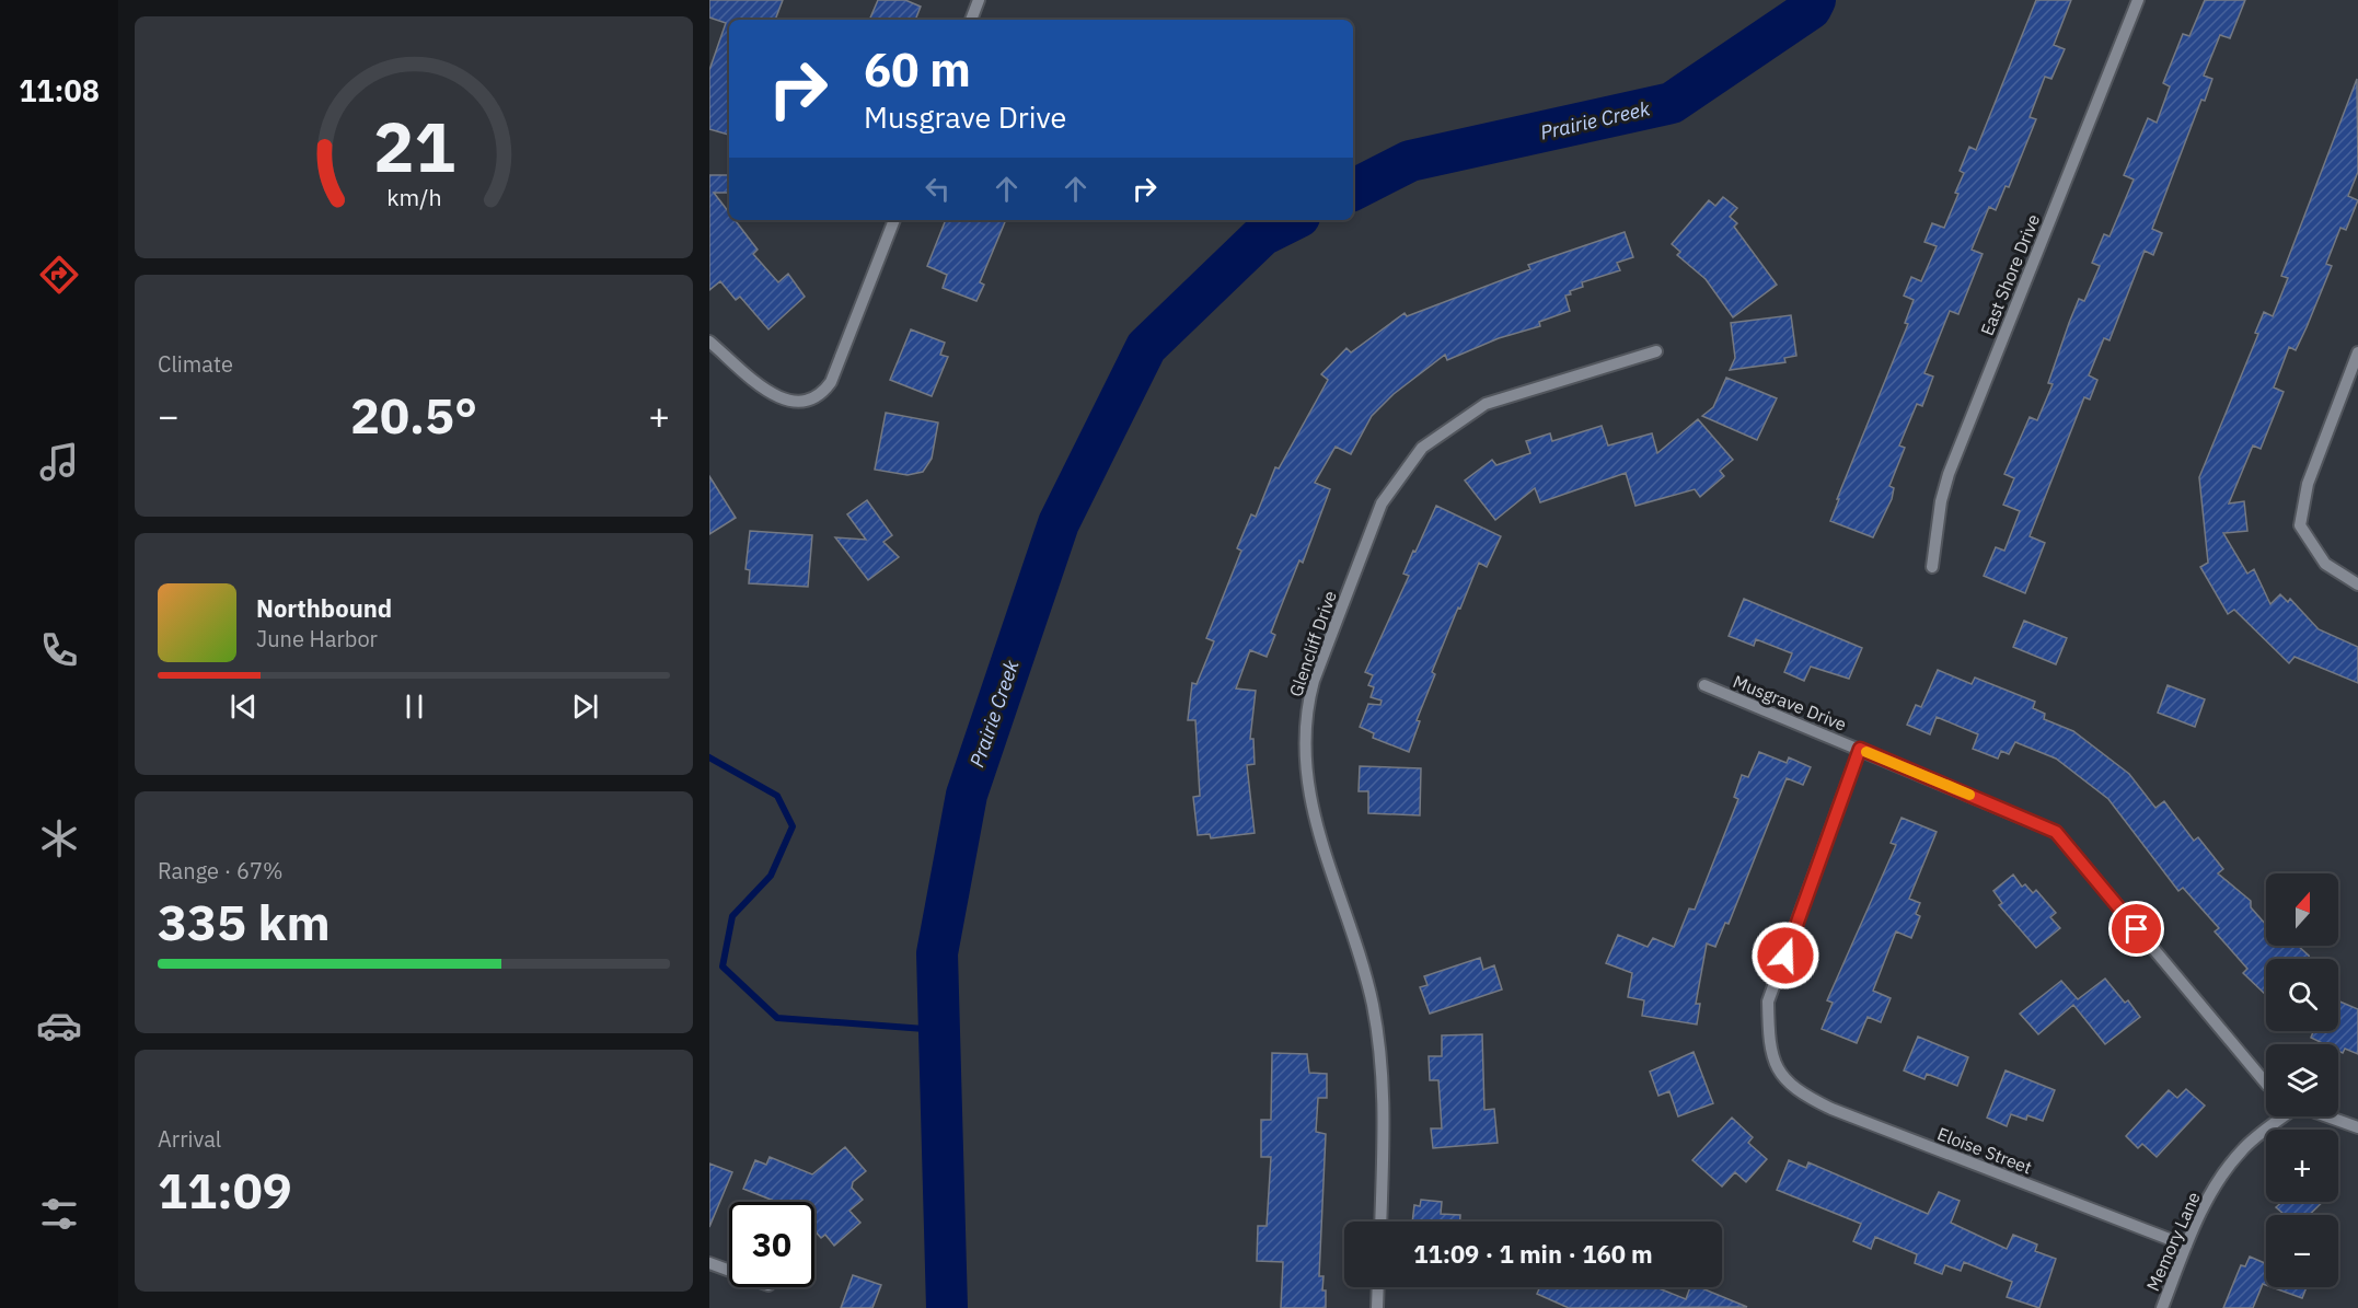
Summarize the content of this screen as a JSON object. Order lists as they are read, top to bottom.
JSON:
{
  "streets": {
    "street": [
      "East Shore Drive",
      "Glencliff Drive",
      "Musgrave Drive",
      "Eloise Street",
      "Memory Lane"
    ]
  },
  "crossings": [
    ["Musgrave Drive", "Eloise Street"],
    ["Eloise Street", "Memory Lane"]
  ],
  "water": ["Prairie Creek"],
  "north": "top",
  "page": {
    "tabs": "11:08",
    "turn": ["60 m", "Musgrave Drive"],
    "tile": [
      "Climate",
      ["Range · 67%", "335 km"],
      ["Arrival", "11:09"]
    ],
    "heat": ["−", "20.5°", "+"],
    "song": ["Northbound", "June Harbor"],
    "map_buttons": ["+", "−"],
    "limit": "30",
    "trip": "11:09 · 1 min · 160 m",
    "gauge": ["21", "km/h"]
  }
}
